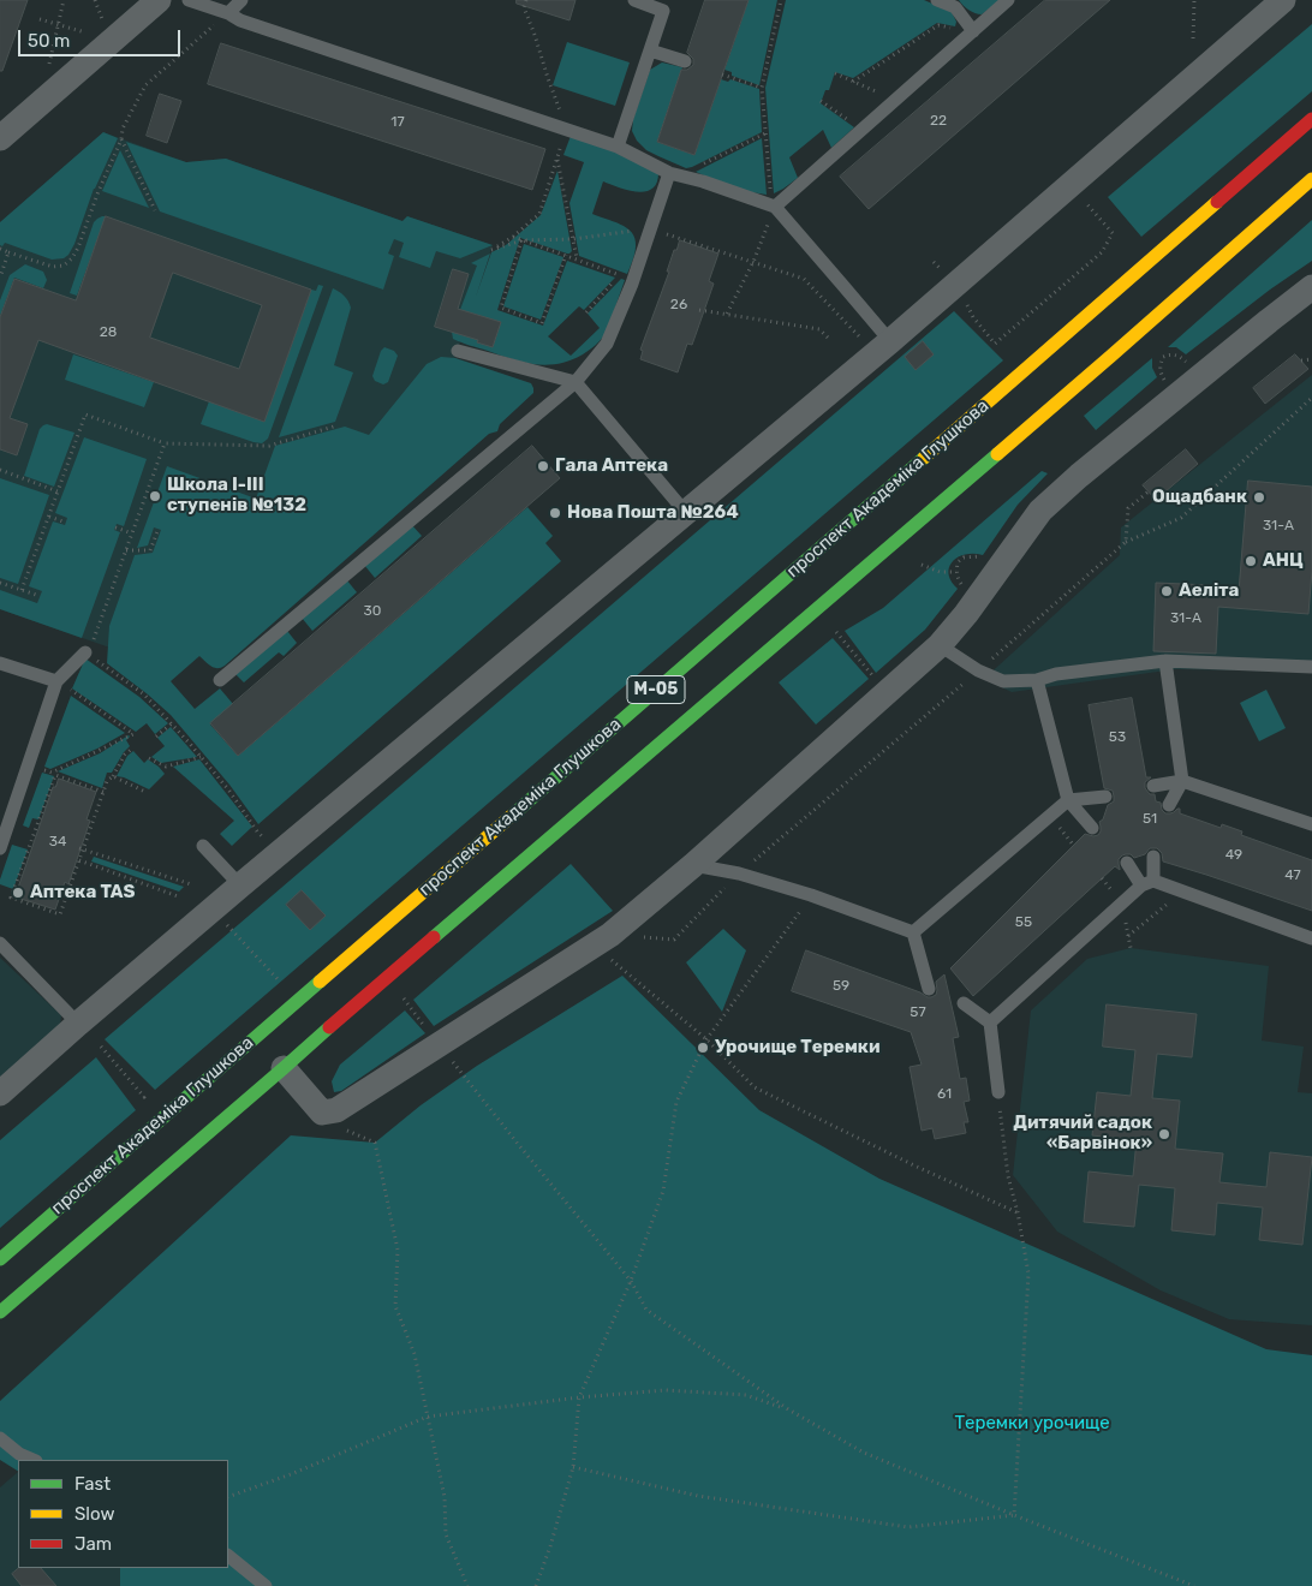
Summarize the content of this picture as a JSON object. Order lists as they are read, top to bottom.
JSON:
{
  "streets": {
    "highway": ["проспект Академіка Глушкова", "М-05"]
  },
  "parks": ["Теремки урочище"],
  "places": [
    "Гала Аптека",
    "Школа І-ІІІ ступенів №132",
    "Ощадбанк",
    "Нова Пошта №264",
    "АНЦ",
    "Аеліта",
    "Аптека TAS",
    "Урочище Теремки",
    "Дитячий садок «Барвінок»"
  ],
  "house_numbers": [
    "22",
    "17",
    "26",
    "28",
    "31-А",
    "30",
    "31-А",
    "53",
    "51",
    "34",
    "49",
    "47",
    "55",
    "59",
    "57",
    "61"
  ],
  "legend": ["Fast", "Slow", "Jam"],
  "scale_bar": "50 m"
}
